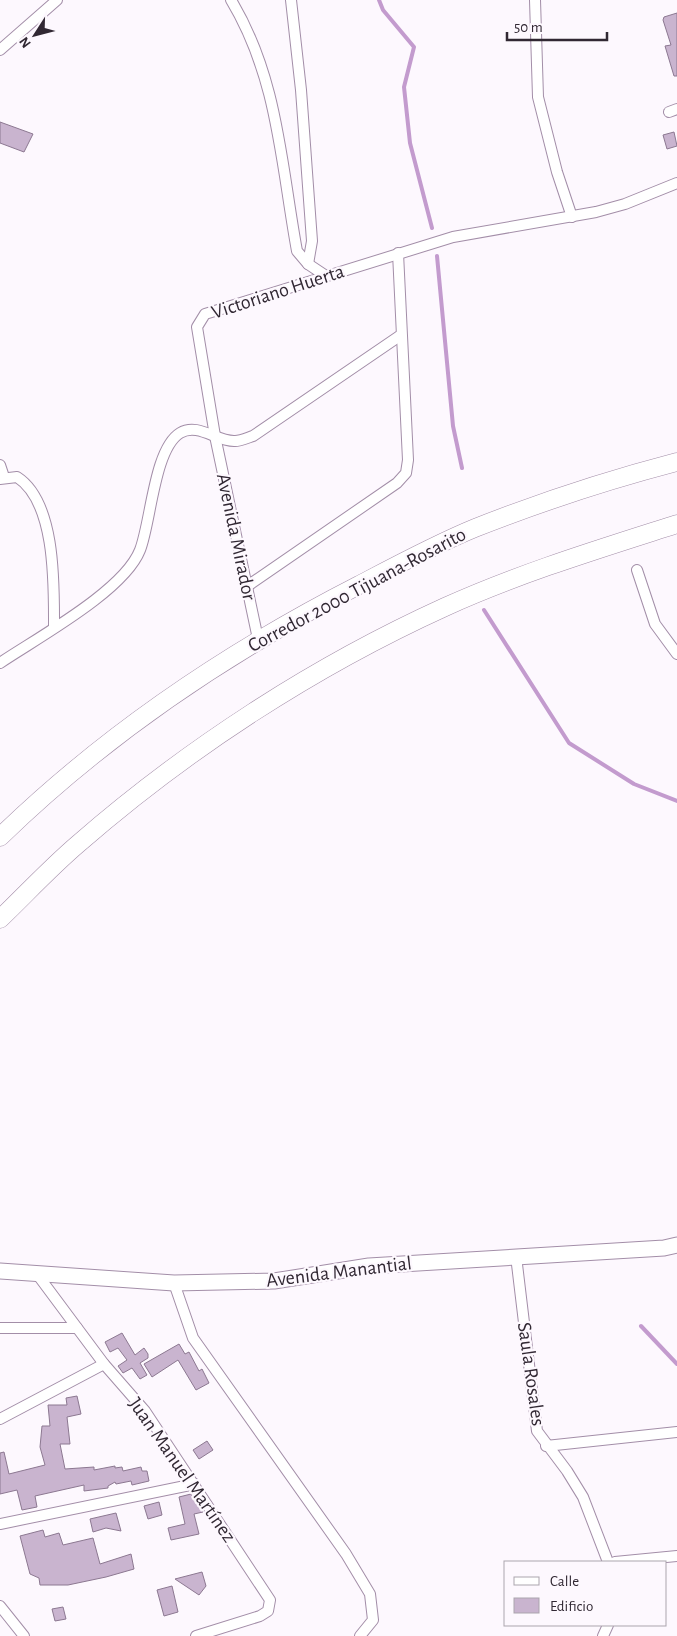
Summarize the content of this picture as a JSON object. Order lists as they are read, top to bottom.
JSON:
{
  "streets": {
    "highway": ["Corredor 2000 Tijuana-Rosarito"],
    "main road": ["Avenida Manantial"],
    "street": [
      "Victoriano Huerta",
      "Avenida Mirador",
      "Saula Rosales",
      "Juan Manuel Martínez"
    ]
  },
  "crossings": [
    ["Victoriano Huerta", "Avenida Mirador"],
    ["Avenida Mirador", "Corredor 2000 Tijuana-Rosarito"],
    ["Avenida Manantial", "Saula Rosales"],
    ["Avenida Manantial", "Juan Manuel Martínez"]
  ],
  "legend": ["Calle", "Edificio"],
  "scale_bar": "50 m",
  "north": "bottom left"
}
